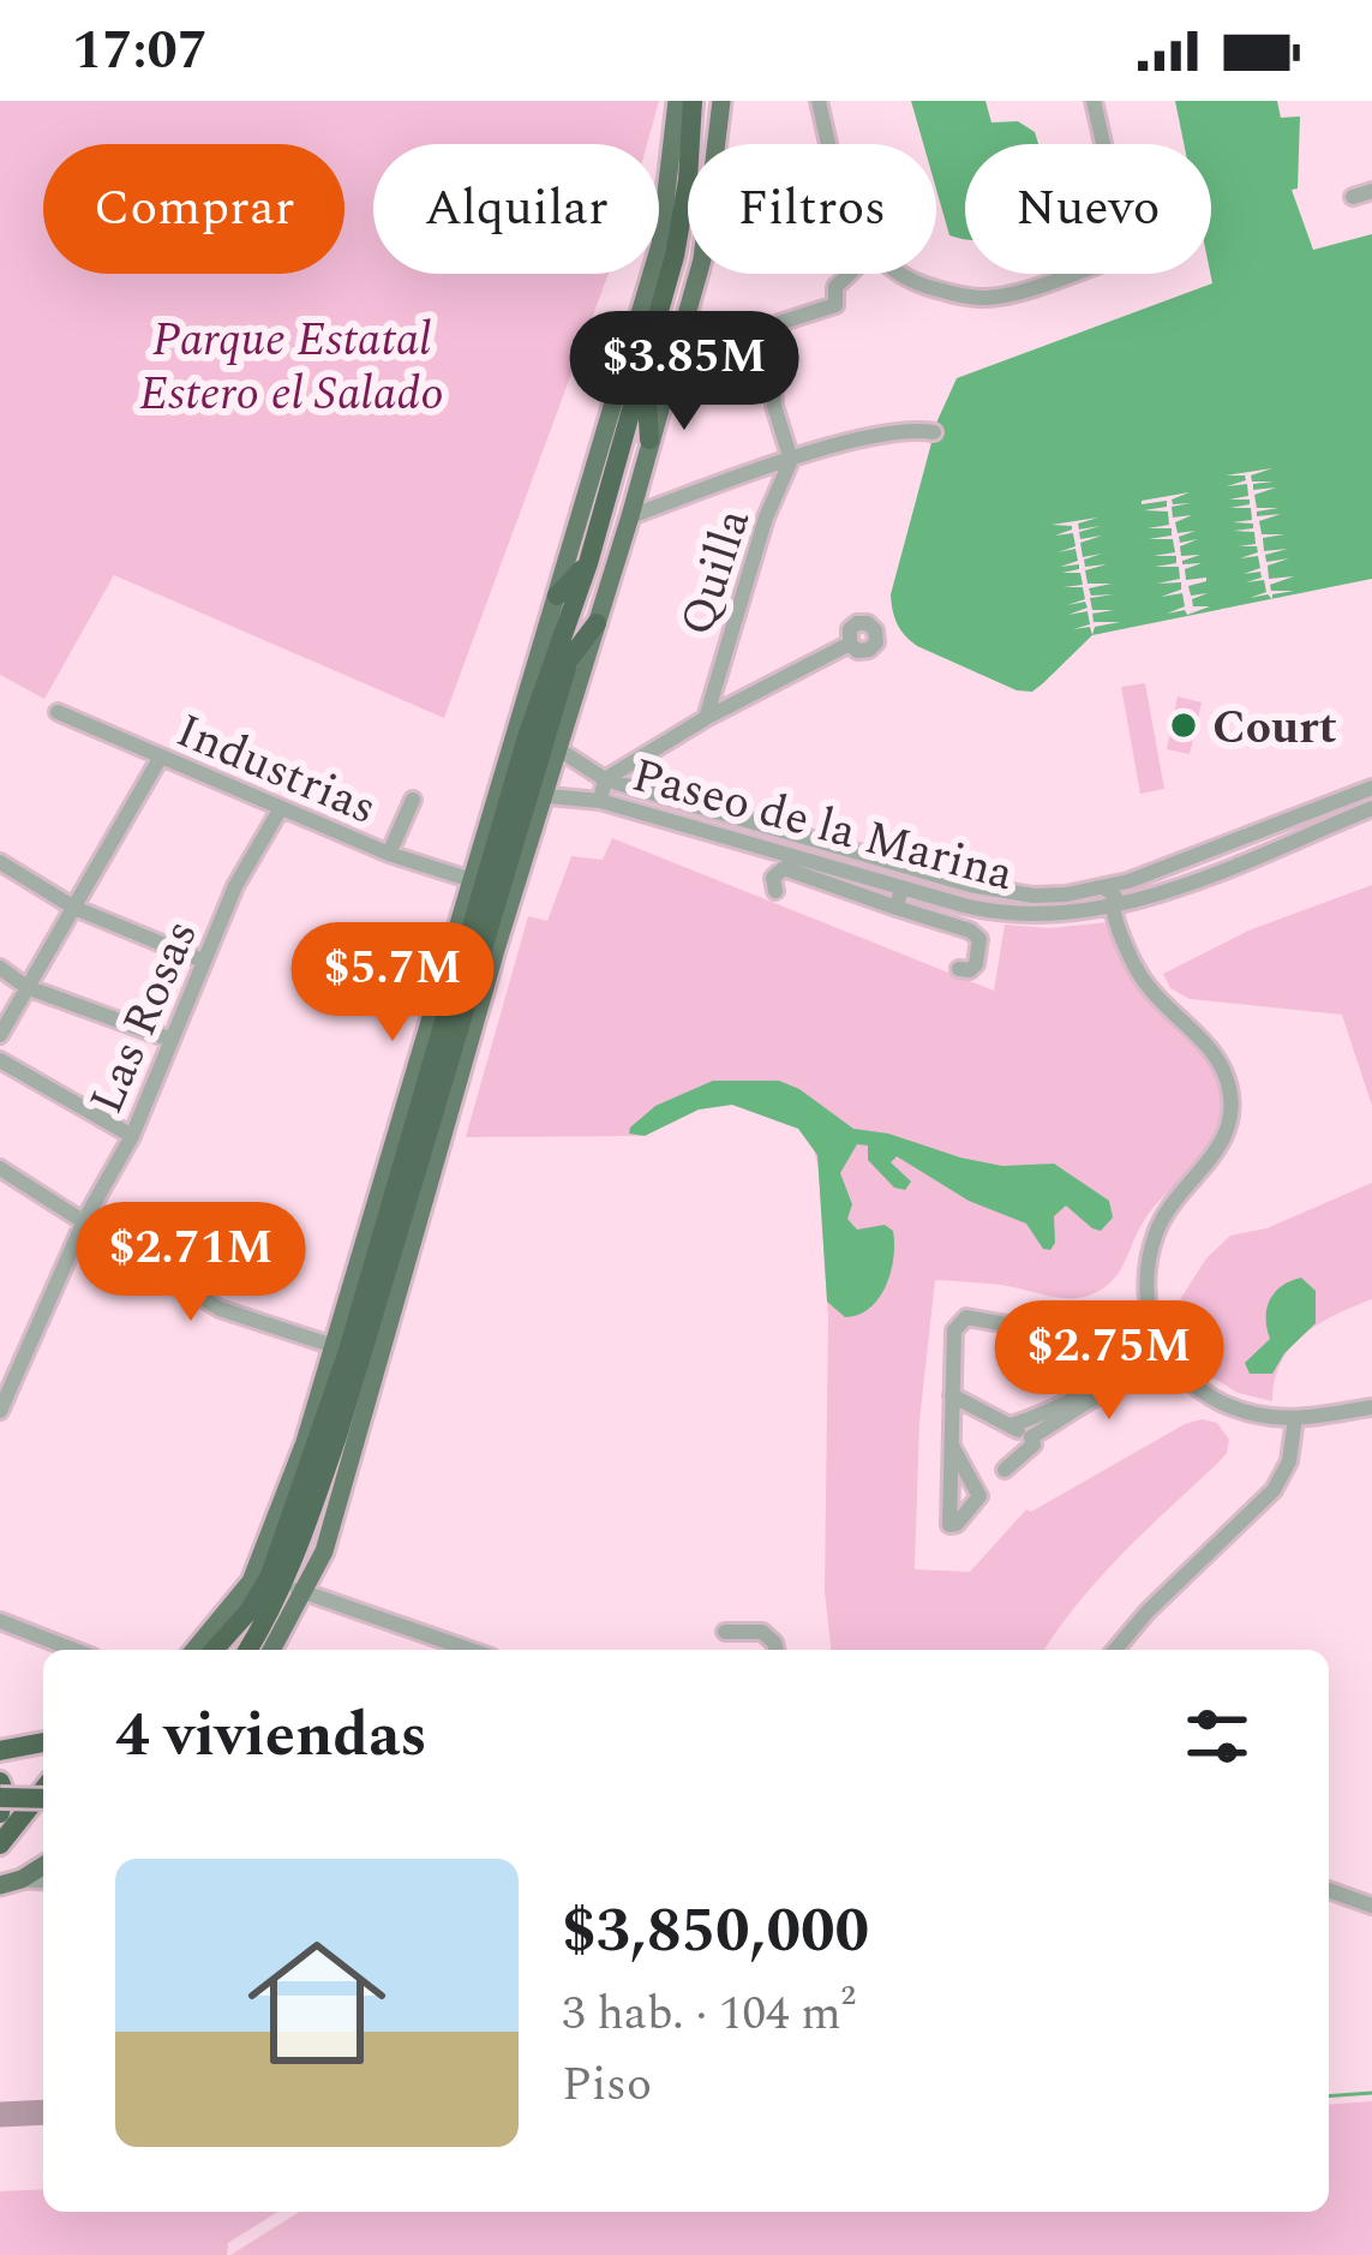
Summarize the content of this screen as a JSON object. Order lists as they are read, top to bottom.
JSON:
{
  "streets": {
    "street": [
      "Quilla",
      "Industrias",
      "Paseo de la Marina",
      "Las Rosas"
    ]
  },
  "crossings": [
    ["Industrias", "Las Rosas"]
  ],
  "parks": ["Parque Estatal Estero el Salado"],
  "places": ["Court"],
  "page": {
    "status": "17:07",
    "chip": [
      "Comprar",
      "Alquilar",
      "Filtros",
      "Nuevo"
    ],
    "price": [
      "$3.85M",
      "$5.7M",
      "$2.71M",
      "$2.75M"
    ],
    "heading": "4 viviendas",
    "list": [
      {
        "name": "$3,850,000",
        "note": "3 hab. · 104 m² · Piso"
      }
    ]
  }
}
